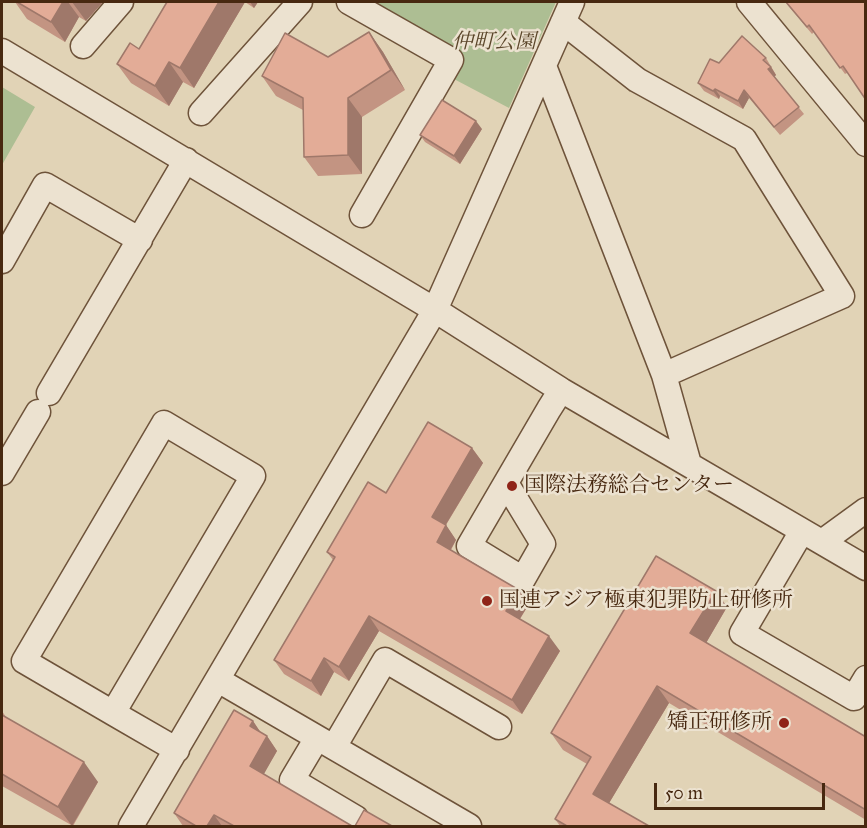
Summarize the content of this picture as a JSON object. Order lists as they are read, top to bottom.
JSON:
{
  "parks": ["仲町公園"],
  "places": ["国際法務総合センター", "国連アジア極東犯罪防止研修所", "矯正研修所"],
  "scale_bar": "50 m"
}
